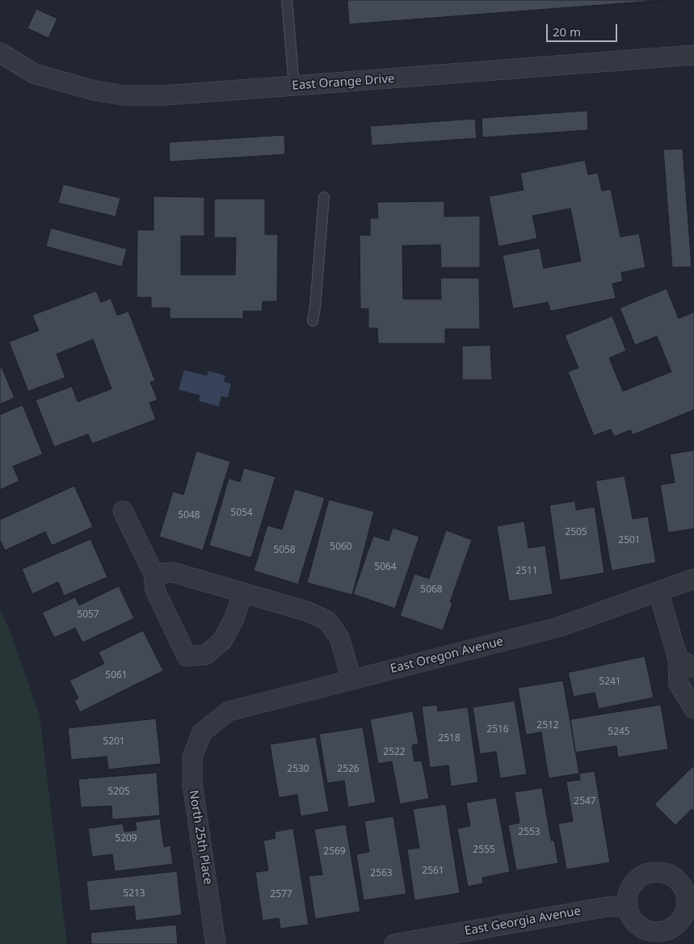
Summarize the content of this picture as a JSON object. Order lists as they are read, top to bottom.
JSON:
{
  "streets": {
    "street": [
      "East Orange Drive",
      "East Oregon Avenue",
      "North 25th Place",
      "East Georgia Avenue"
    ]
  },
  "crossings": [
    ["East Oregon Avenue", "North 25th Place"]
  ],
  "house_numbers": [
    "5054",
    "5048",
    "2505",
    "2501",
    "5060",
    "5058",
    "5064",
    "2511",
    "5068",
    "5057",
    "5061",
    "5241",
    "2512",
    "2516",
    "5245",
    "2518",
    "5201",
    "2522",
    "2530",
    "2526",
    "5205",
    "2547",
    "2553",
    "5209",
    "2555",
    "2569",
    "2561",
    "2563",
    "5213",
    "2577"
  ],
  "scale_bar": "20 m"
}
